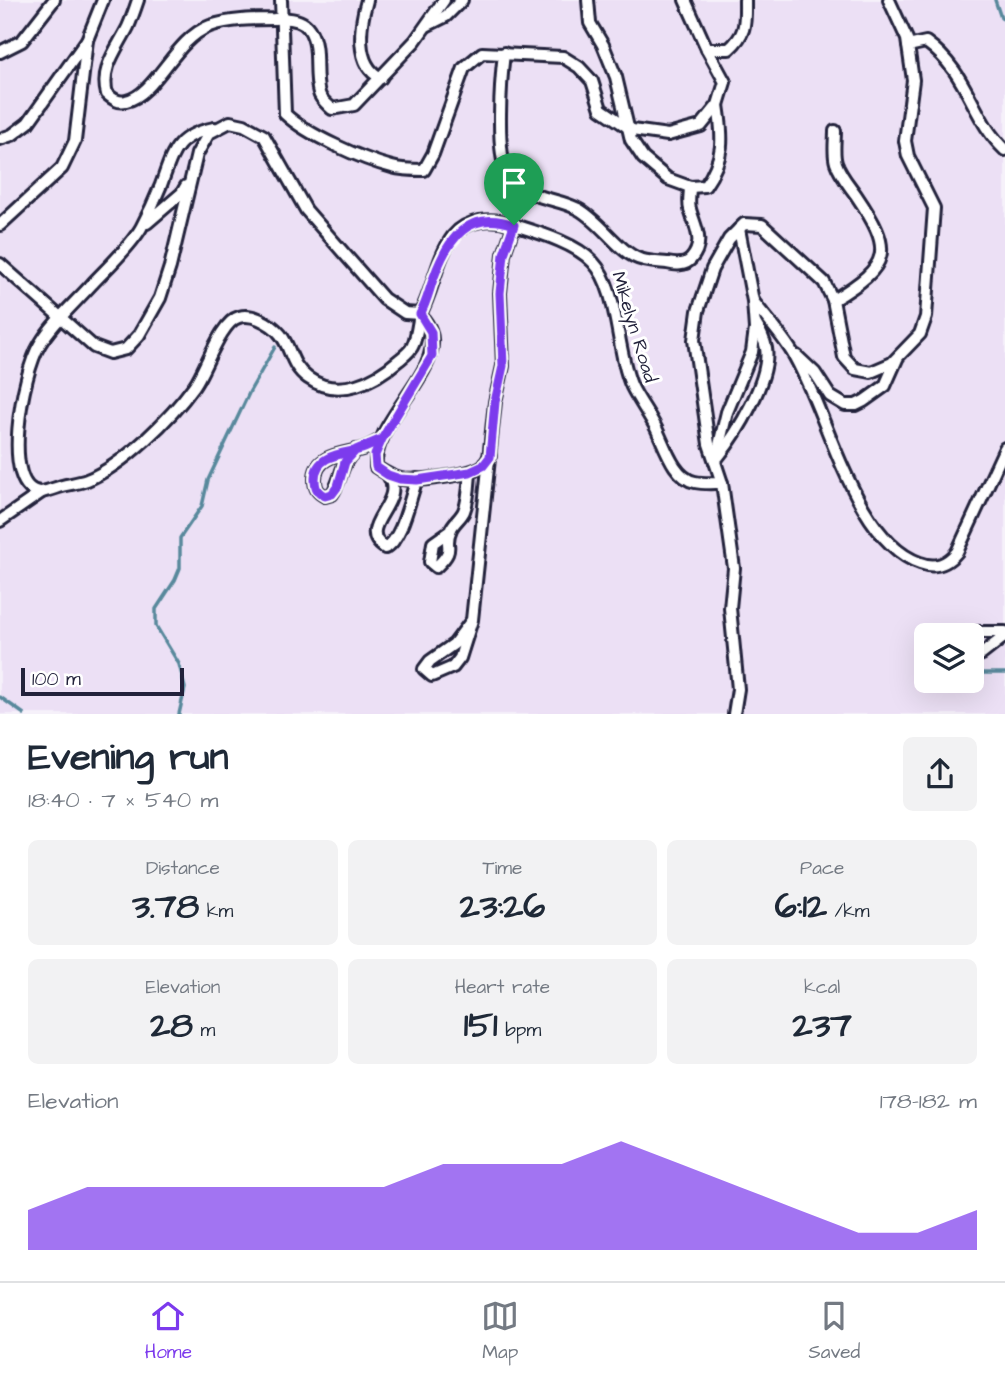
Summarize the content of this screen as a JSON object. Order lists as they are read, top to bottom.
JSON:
{
  "streets": {
    "street": ["Mikelyn Road"]
  },
  "scale_bar": "100 m",
  "page": {
    "scale": "100 m",
    "heading": ["Evening run", "18:40 · 7 × 540 m"],
    "stats": [
      ["Distance", "3.78 km"],
      ["Time", "23:26"],
      ["Pace", "6:12 /km"],
      ["Elevation", "28 m"],
      ["Heart rate", "151 bpm"],
      ["kcal", "237"]
    ],
    "chart": ["Elevation", "178–182 m"],
    "tabs": ["Home", "Map", "Saved"]
  }
}
